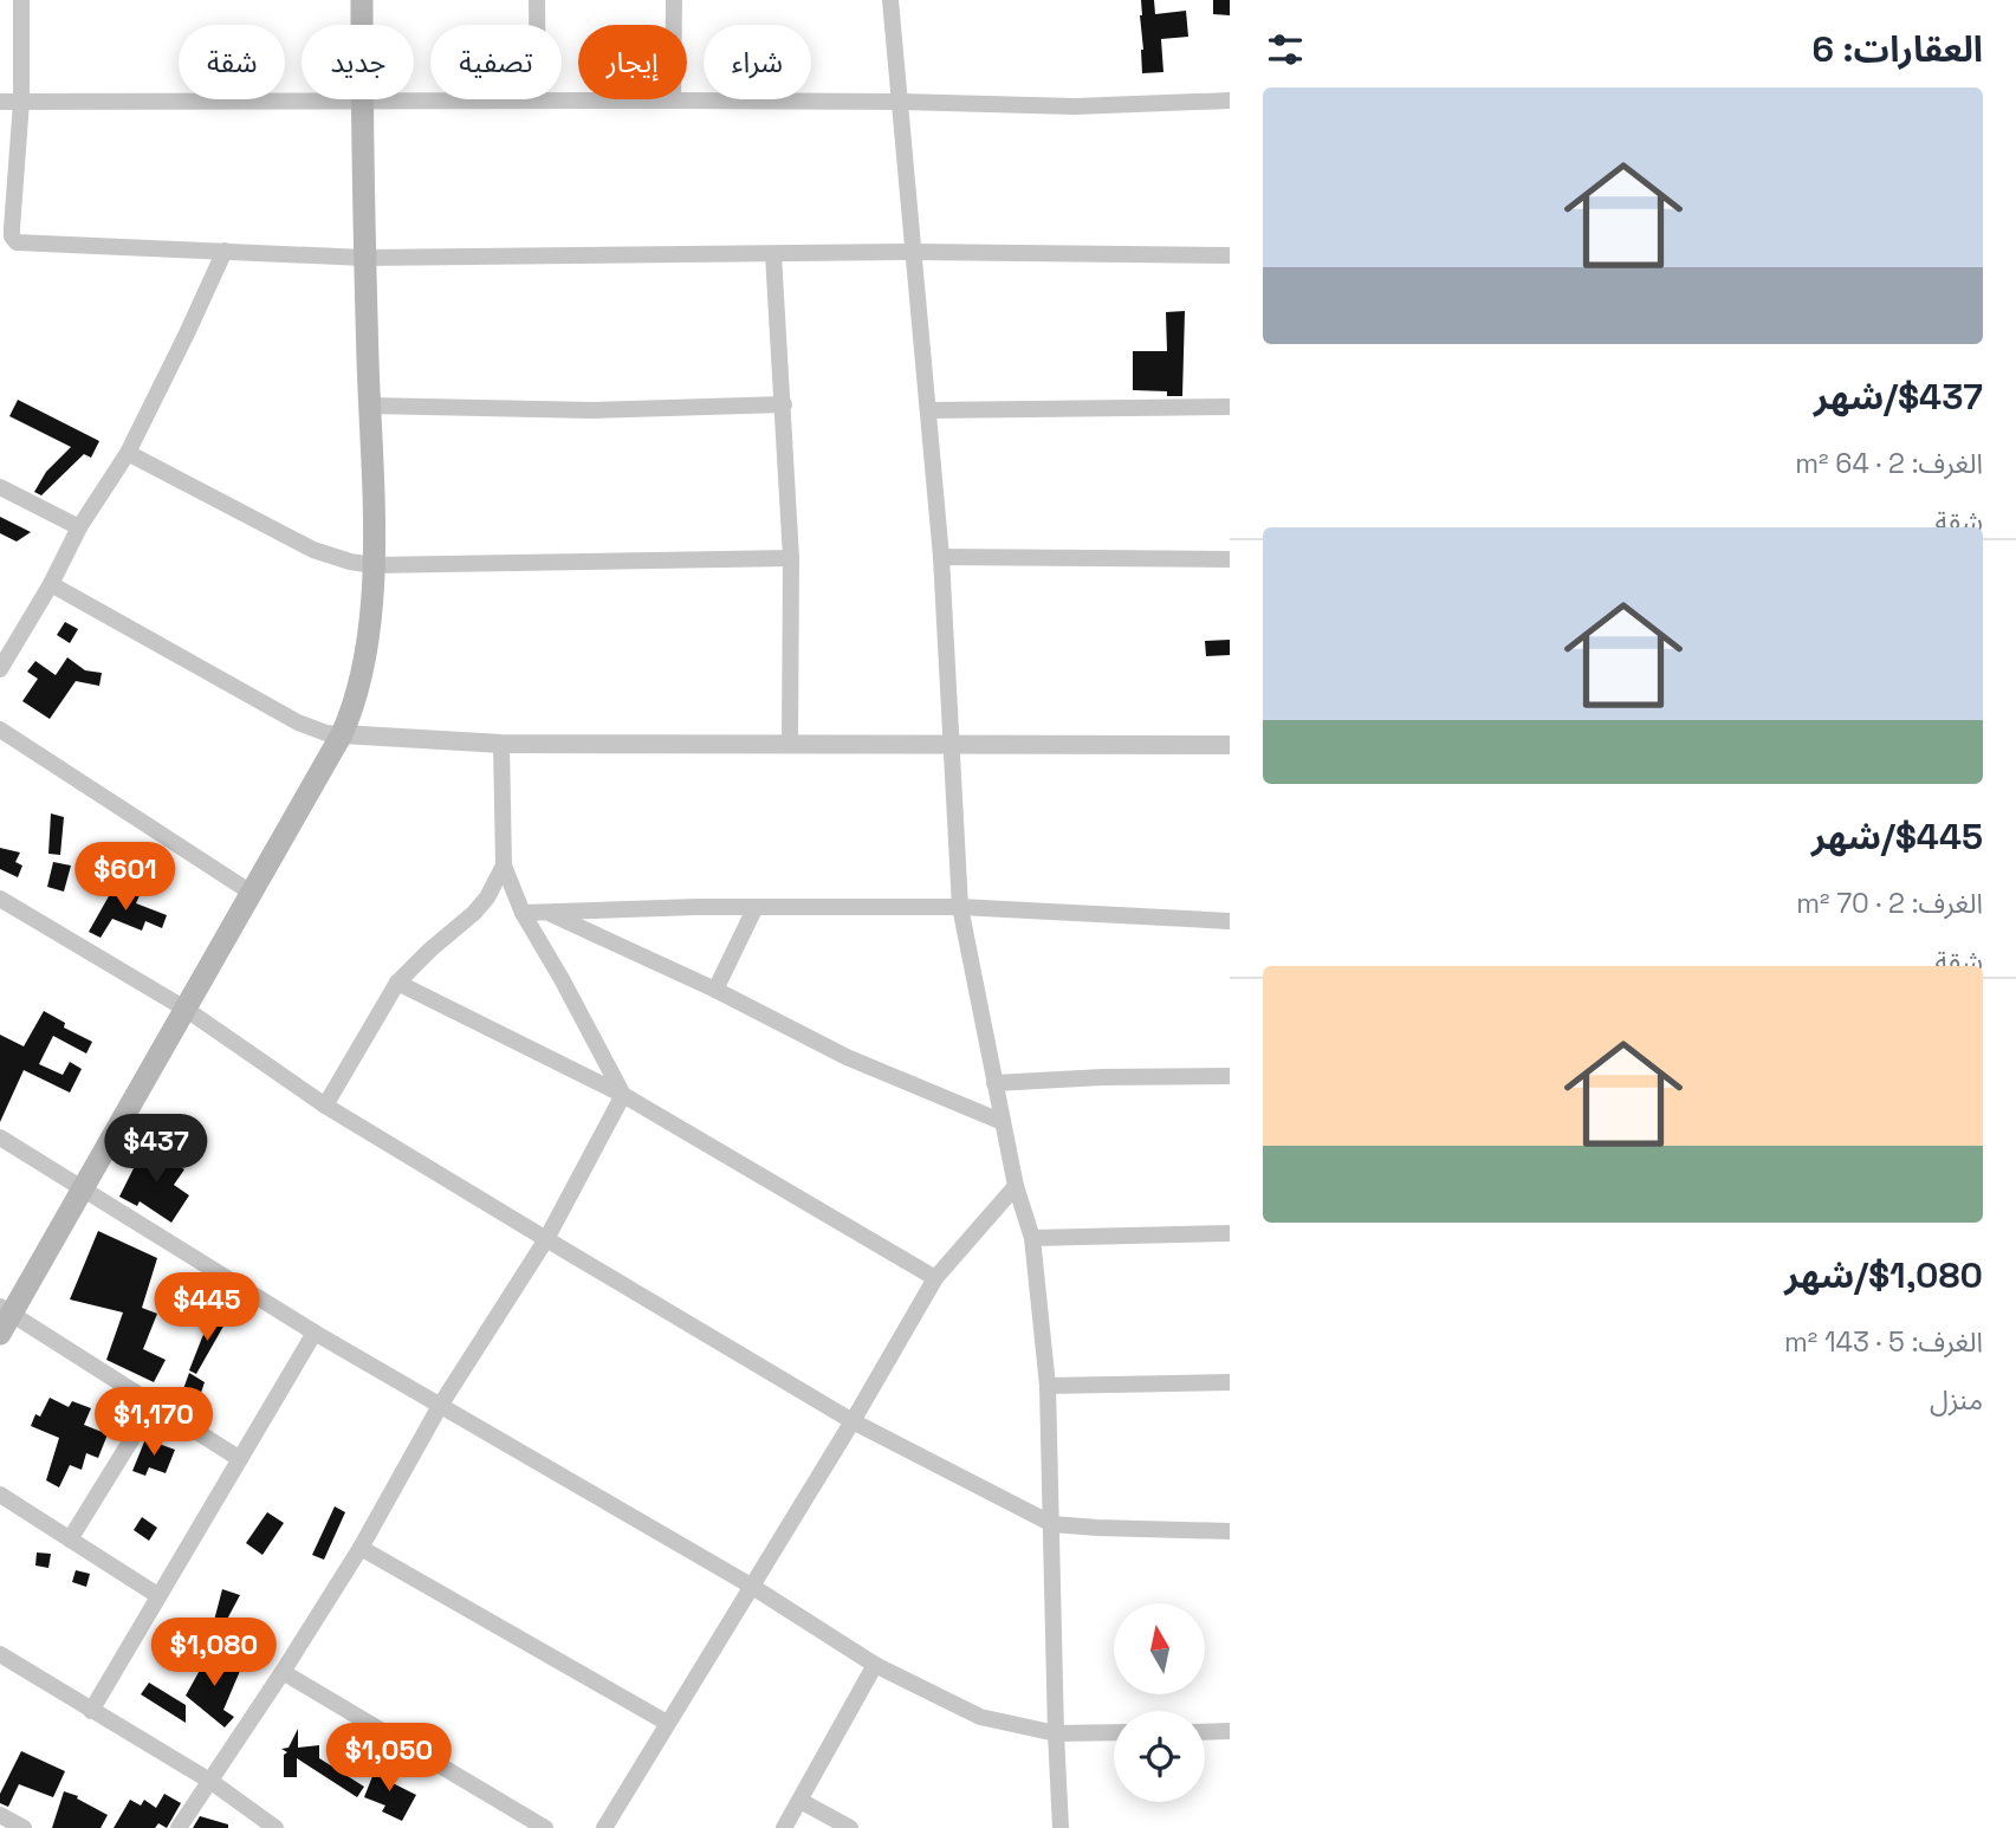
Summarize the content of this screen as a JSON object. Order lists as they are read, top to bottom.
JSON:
{
  "north": "top",
  "page": {
    "heading": "العقارات: 6",
    "chip": [
      "شراء",
      "إيجار",
      "تصفية",
      "جديد",
      "شقة"
    ],
    "list": [
      {
        "name": "$437/شهر",
        "note": "الغرف: 2 · 64 m² · شقة"
      },
      {
        "name": "$445/شهر",
        "note": "الغرف: 2 · 70 m² · شقة"
      },
      {
        "name": "$1,080/شهر",
        "note": "الغرف: 5 · 143 m² · منزل"
      }
    ],
    "price": [
      "$601",
      "$437",
      "$445",
      "$1,170",
      "$1,080",
      "$1,050"
    ]
  }
}
